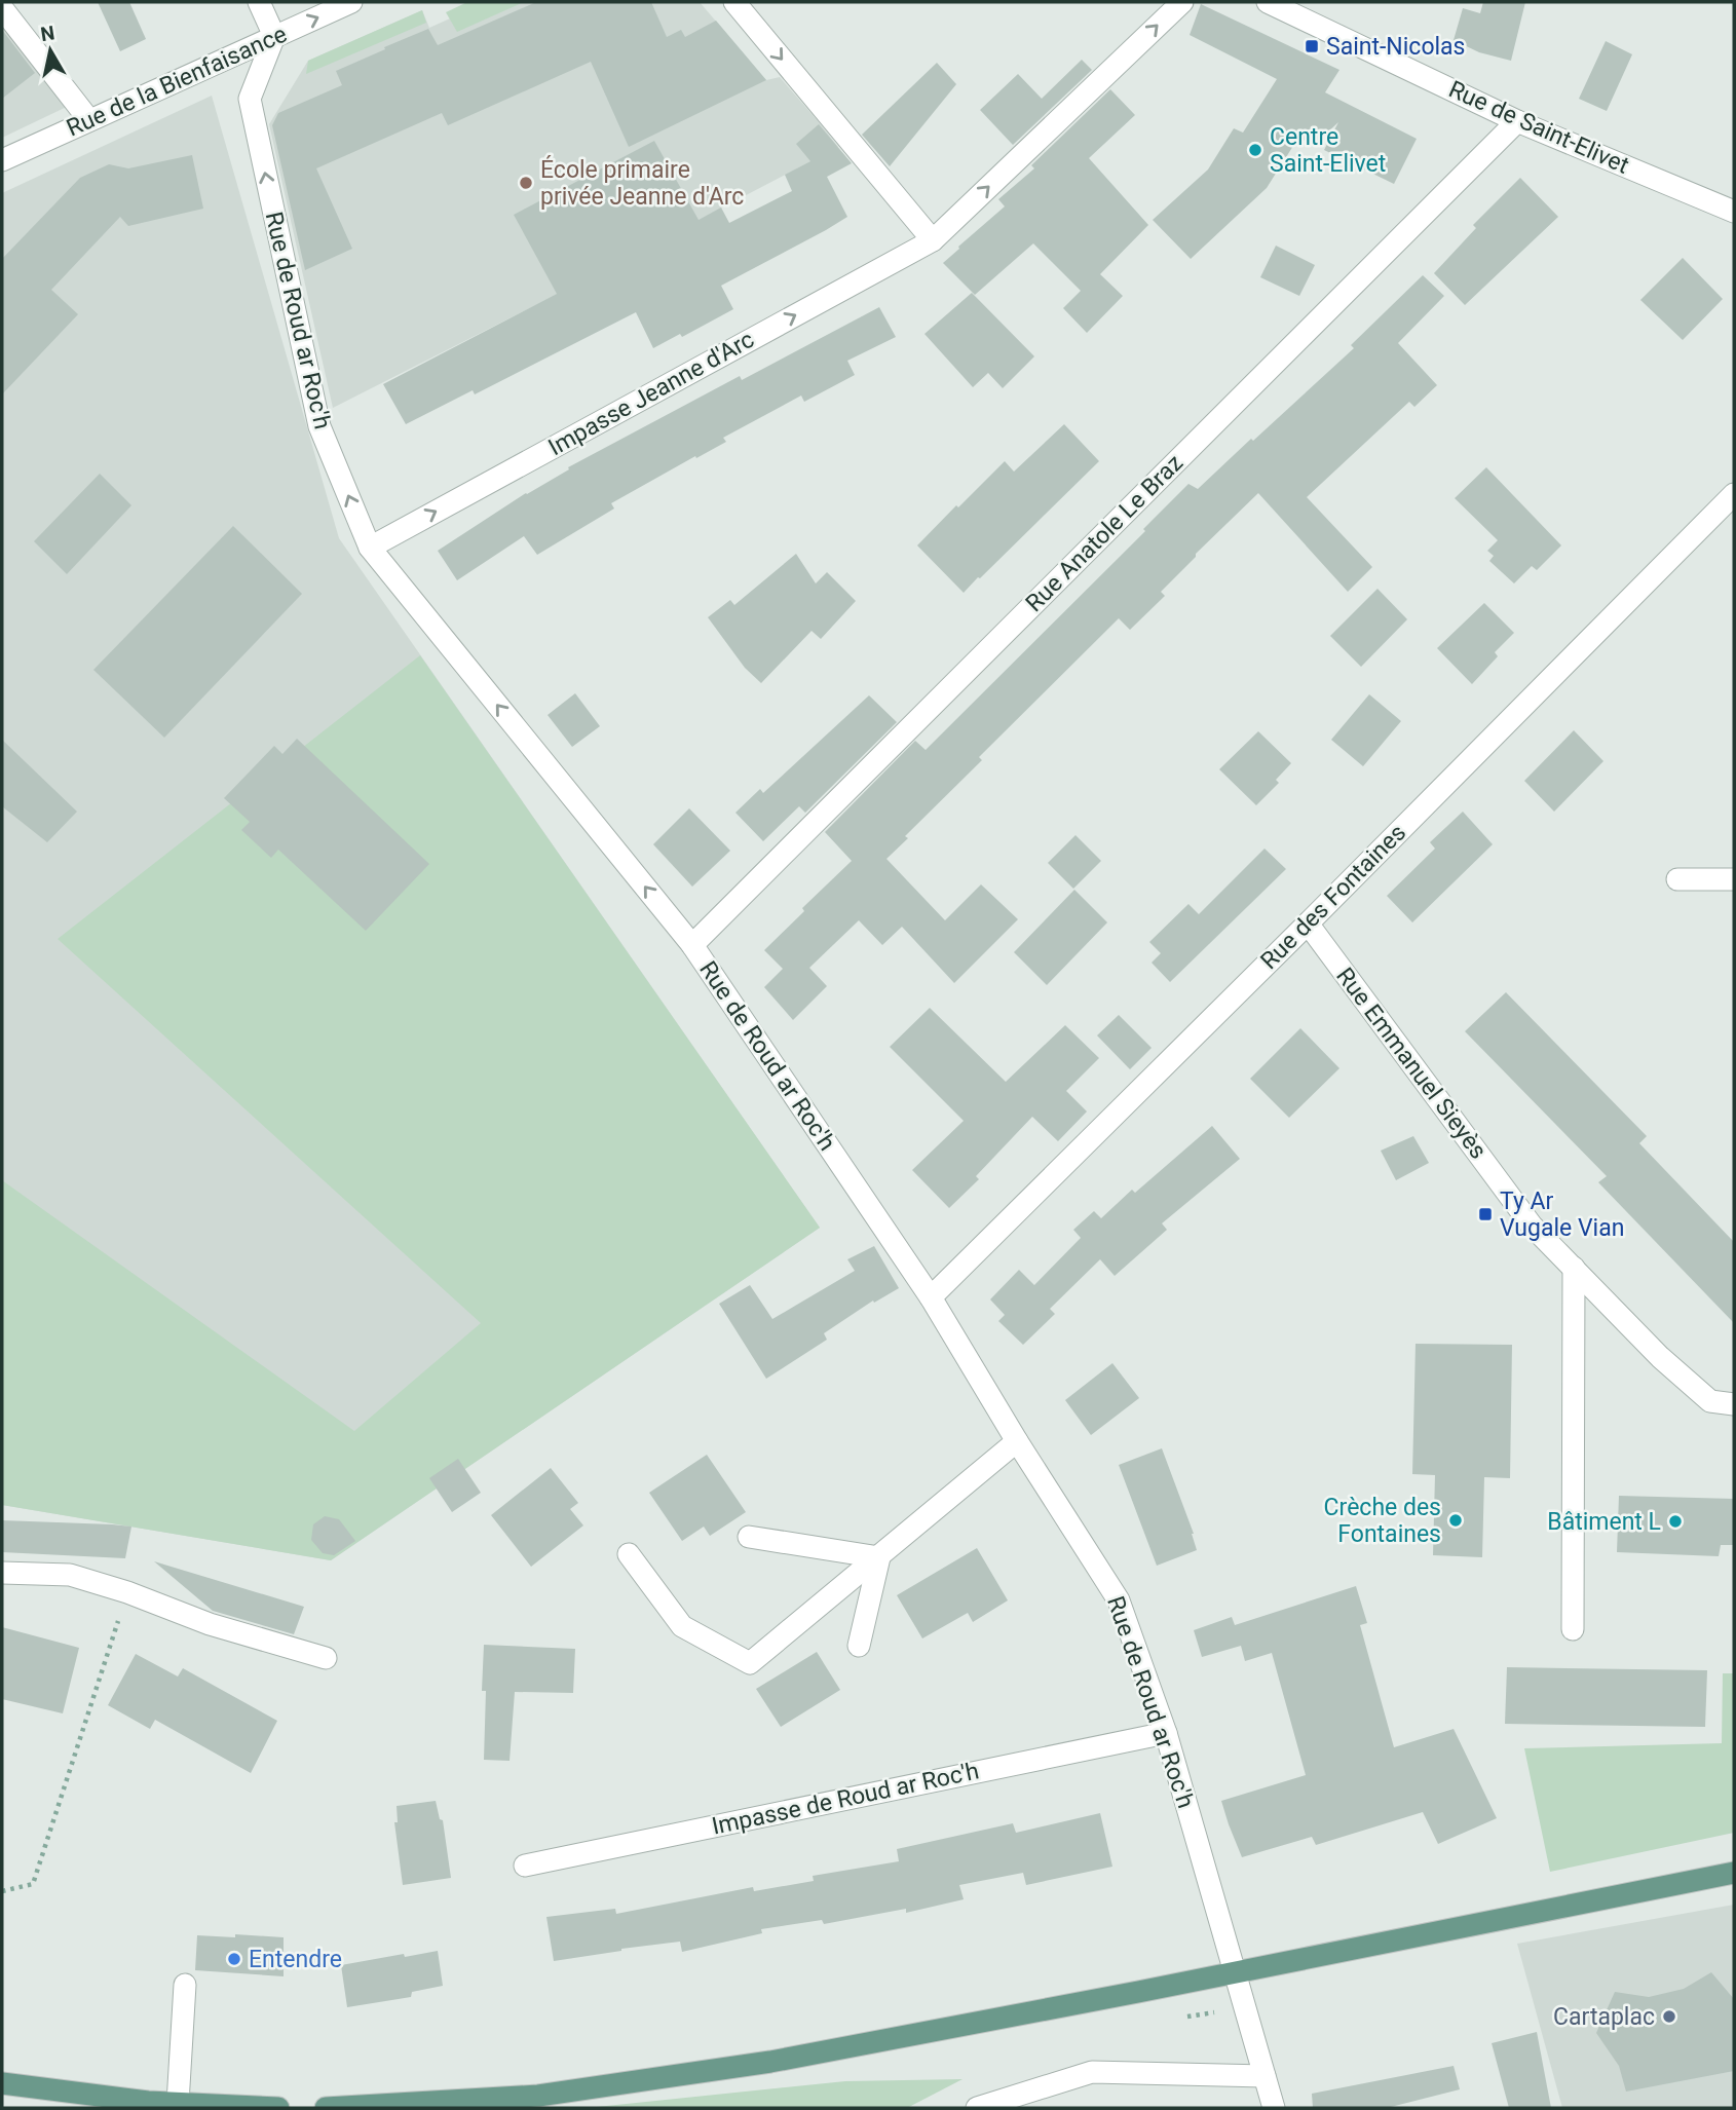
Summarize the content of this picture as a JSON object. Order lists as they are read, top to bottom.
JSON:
{
  "streets": {
    "street": [
      "Rue de la Bienfaisance",
      "Rue de Saint-Elivet",
      "Rue de Roud ar Roc'h",
      "Impasse Jeanne d'Arc",
      "Rue Anatole Le Braz",
      "Rue des Fontaines",
      "Rue Emmanuel Sieyès",
      "Impasse de Roud ar Roc'h"
    ]
  },
  "crossings": [
    ["Rue de la Bienfaisance", "Rue de Roud ar Roc'h"],
    ["Rue de Saint-Elivet", "Rue Anatole Le Braz"],
    ["Rue de Roud ar Roc'h", "Impasse Jeanne d'Arc"],
    ["Rue de Roud ar Roc'h", "Rue Anatole Le Braz"],
    ["Rue de Roud ar Roc'h", "Rue des Fontaines"],
    ["Rue de Roud ar Roc'h", "Impasse de Roud ar Roc'h"],
    ["Rue des Fontaines", "Rue Emmanuel Sieyès"]
  ],
  "one_way": ["Rue de Roud ar Roc'h", "Impasse Jeanne d'Arc"],
  "places": {
    "transit": ["Saint-Nicolas", "Ty Ar Vugale Vian"],
    "other": [
      "Centre Saint-Elivet",
      "École primaire privée Jeanne d'Arc",
      "Crèche des Fontaines",
      "Bâtiment L",
      "Entendre",
      "Cartaplac"
    ]
  },
  "north": "top"
}
